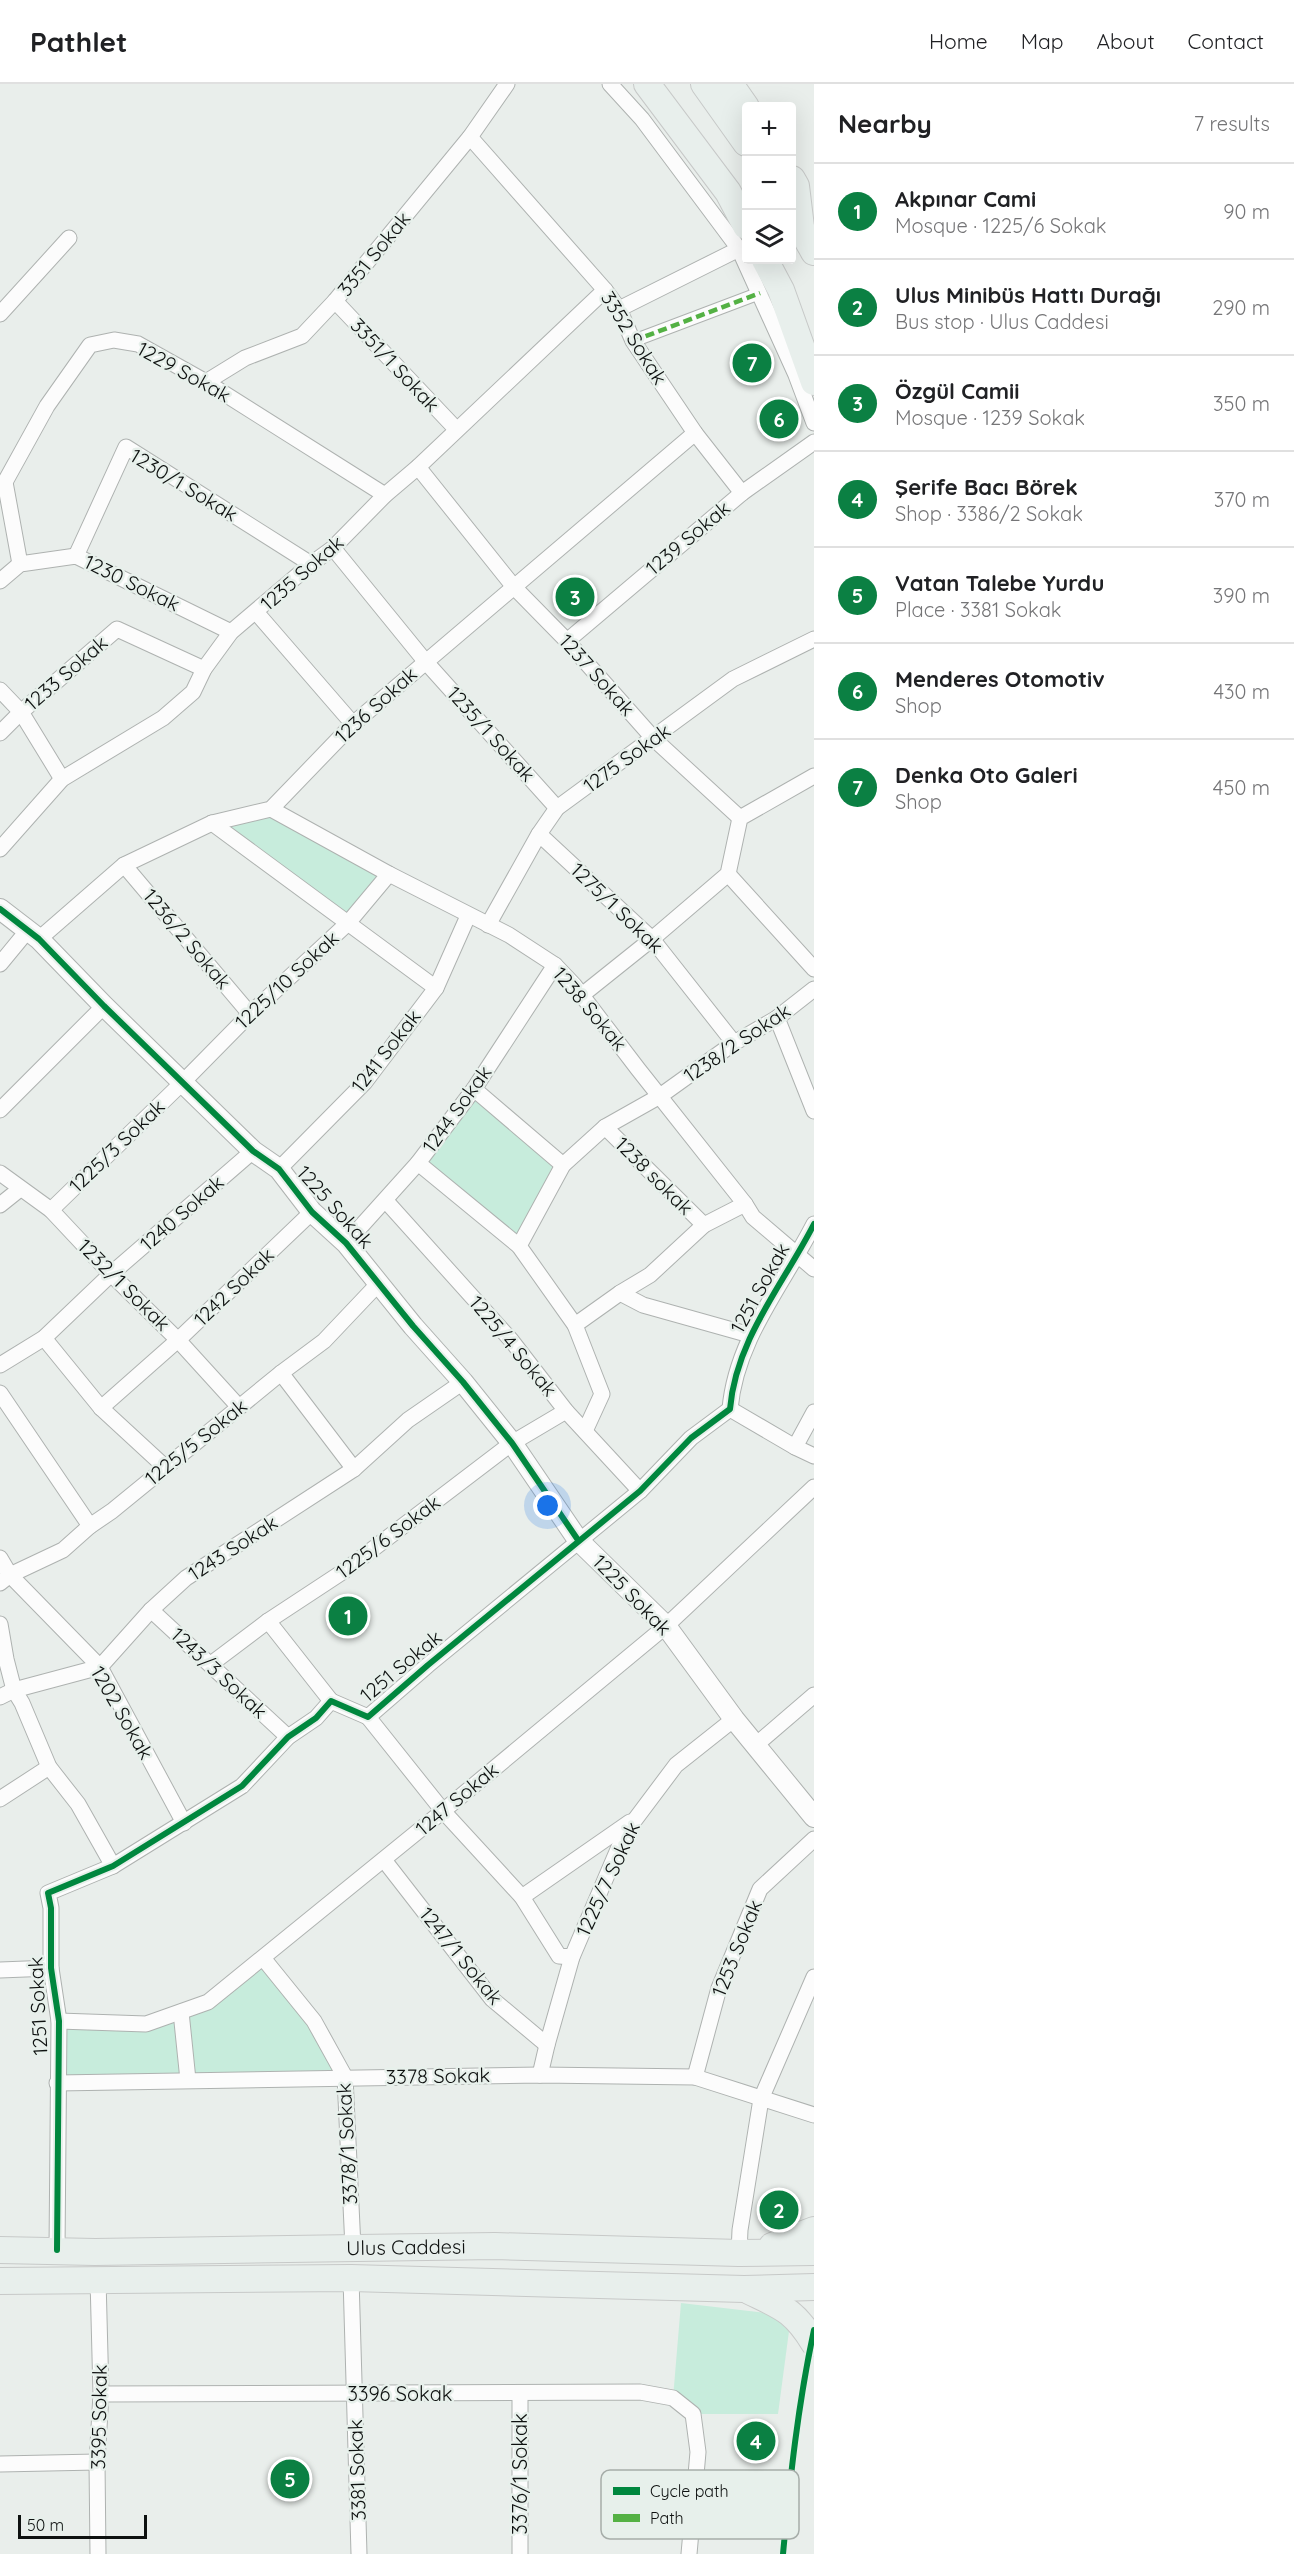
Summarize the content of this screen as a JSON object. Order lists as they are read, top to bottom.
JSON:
{
  "streets": {
    "main road": ["Ulus Caddesi"],
    "street": [
      "3351 Sokak",
      "3352 Sokak",
      "3351/1 Sokak",
      "1229 Sokak",
      "1230/1 Sokak",
      "1239 Sokak",
      "1235 Sokak",
      "1230 Sokak",
      "1233 Sokak",
      "1237 Sokak",
      "1236 Sokak",
      "1235/1 Sokak",
      "1275 Sokak",
      "1275/1 Sokak",
      "1236/2 Sokak",
      "1225/10 Sokak",
      "1238 Sokak",
      "1238/2 Sokak",
      "1241 Sokak",
      "1244 Sokak",
      "1225/3 Sokak",
      "1238 sokak",
      "1225 Sokak",
      "1240 Sokak",
      "1232/1 Sokak",
      "1242 Sokak",
      "1251 Sokak",
      "1225/4 Sokak",
      "1225/5 Sokak",
      "1225/6 Sokak",
      "1243 Sokak",
      "1243/3 Sokak",
      "1202 Sokak",
      "1247 Sokak",
      "1225/7 Sokak",
      "1253 Sokak",
      "1247/1 Sokak",
      "3378 Sokak",
      "3378/1 Sokak",
      "3396 Sokak",
      "3395 Sokak",
      "3381 Sokak",
      "3376/1 Sokak"
    ]
  },
  "crossings": [
    ["3351 Sokak", "3352 Sokak"],
    ["3351 Sokak", "3351/1 Sokak"],
    ["3351 Sokak", "1229 Sokak"],
    ["3352 Sokak", "1239 Sokak"],
    ["3352 Sokak", "1235 Sokak"],
    ["3352 Sokak", "1236 Sokak"],
    ["3351/1 Sokak", "1235 Sokak"],
    ["1229 Sokak", "1235 Sokak"],
    ["1230/1 Sokak", "1235 Sokak"],
    ["1230/1 Sokak", "1230 Sokak"],
    ["1239 Sokak", "1237 Sokak"],
    ["1235 Sokak", "1230 Sokak"],
    ["1235 Sokak", "1233 Sokak"],
    ["1235 Sokak", "1237 Sokak"],
    ["1235 Sokak", "1235/1 Sokak"],
    ["1237 Sokak", "1236 Sokak"],
    ["1237 Sokak", "1275 Sokak"],
    ["1236 Sokak", "1235/1 Sokak"],
    ["1236 Sokak", "1238 Sokak"],
    ["1235/1 Sokak", "1275 Sokak"],
    ["1275 Sokak", "1275/1 Sokak"],
    ["1275 Sokak", "1238 Sokak"],
    ["1275/1 Sokak", "1238/2 Sokak"],
    ["1236/2 Sokak", "1225/10 Sokak"],
    ["1225/10 Sokak", "1238 Sokak"],
    ["1225/10 Sokak", "1225/3 Sokak"],
    ["1225/10 Sokak", "1225 Sokak"],
    ["1238 Sokak", "1238/2 Sokak"],
    ["1238 Sokak", "1241 Sokak"],
    ["1238 Sokak", "1244 Sokak"],
    ["1238 Sokak", "1251 Sokak"],
    ["1238/2 Sokak", "1238 sokak"],
    ["1241 Sokak", "1225 Sokak"],
    ["1244 Sokak", "1225 Sokak"],
    ["1244 Sokak", "1225/4 Sokak"],
    ["1225/3 Sokak", "1225 Sokak"],
    ["1225/3 Sokak", "1232/1 Sokak"],
    ["1225 Sokak", "1240 Sokak"],
    ["1225 Sokak", "1242 Sokak"],
    ["1225 Sokak", "1251 Sokak"],
    ["1225 Sokak", "1225/5 Sokak"],
    ["1225 Sokak", "1225/6 Sokak"],
    ["1225 Sokak", "1243 Sokak"],
    ["1225 Sokak", "1247 Sokak"],
    ["1225 Sokak", "1225/7 Sokak"],
    ["1240 Sokak", "1232/1 Sokak"],
    ["1232/1 Sokak", "1242 Sokak"],
    ["1232/1 Sokak", "1225/5 Sokak"],
    ["1251 Sokak", "1225/4 Sokak"],
    ["1251 Sokak", "1243/3 Sokak"],
    ["1251 Sokak", "1202 Sokak"],
    ["1251 Sokak", "1247 Sokak"],
    ["1251 Sokak", "3378 Sokak"],
    ["1251 Sokak", "Ulus Caddesi"],
    ["1225/4 Sokak", "1225/6 Sokak"],
    ["1225/5 Sokak", "1202 Sokak"],
    ["1225/6 Sokak", "1243/3 Sokak"],
    ["1243 Sokak", "1243/3 Sokak"],
    ["1243 Sokak", "1202 Sokak"],
    ["1247 Sokak", "1247/1 Sokak"],
    ["1247 Sokak", "3378/1 Sokak"],
    ["1225/7 Sokak", "1247/1 Sokak"],
    ["1225/7 Sokak", "3378 Sokak"],
    ["1253 Sokak", "3378 Sokak"],
    ["3378 Sokak", "3378/1 Sokak"],
    ["3378/1 Sokak", "Ulus Caddesi"],
    ["Ulus Caddesi", "3395 Sokak"],
    ["Ulus Caddesi", "3381 Sokak"],
    ["3396 Sokak", "3395 Sokak"],
    ["3396 Sokak", "3381 Sokak"],
    ["3396 Sokak", "3376/1 Sokak"]
  ],
  "legend": ["Cycle path", "Path"],
  "scale_bar": "50 m",
  "page": {
    "header": "Pathlet",
    "nav": [
      "Home",
      "Map",
      "About",
      "Contact"
    ],
    "heading": ["Nearby", "7 results"],
    "map_buttons": ["+", "−"],
    "list": [
      {
        "mark": "1",
        "name": "Akpınar Cami",
        "note": "Mosque · 1225/6 Sokak",
        "value": "90 m"
      },
      {
        "mark": "2",
        "name": "Ulus Minibüs Hattı Durağı",
        "note": "Bus stop · Ulus Caddesi",
        "value": "290 m"
      },
      {
        "mark": "3",
        "name": "Özgül Camii",
        "note": "Mosque · 1239 Sokak",
        "value": "350 m"
      },
      {
        "mark": "4",
        "name": "Şerife Bacı Börek",
        "note": "Shop · 3386/2 Sokak",
        "value": "370 m"
      },
      {
        "mark": "5",
        "name": "Vatan Talebe Yurdu",
        "note": "Place · 3381 Sokak",
        "value": "390 m"
      },
      {
        "mark": "6",
        "name": "Menderes Otomotiv",
        "note": "Shop",
        "value": "430 m"
      },
      {
        "mark": "7",
        "name": "Denka Oto Galeri",
        "note": "Shop",
        "value": "450 m"
      }
    ],
    "pins": [
      "7",
      "6",
      "3",
      "1",
      "2",
      "4",
      "5"
    ],
    "scale": "50 m"
  }
}
